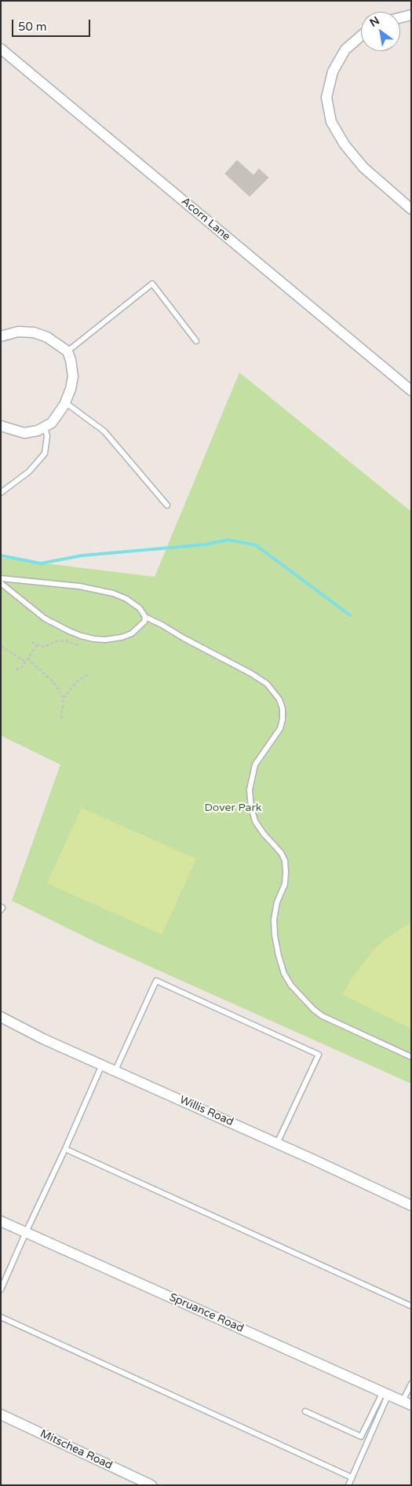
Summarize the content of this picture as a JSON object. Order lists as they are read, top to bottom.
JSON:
{
  "streets": {
    "street": [
      "Acorn Lane",
      "Willis Road",
      "Spruance Road",
      "Mitschea Road"
    ]
  },
  "parks": ["Dover Park"],
  "scale_bar": "50 m",
  "north": "top left"
}
